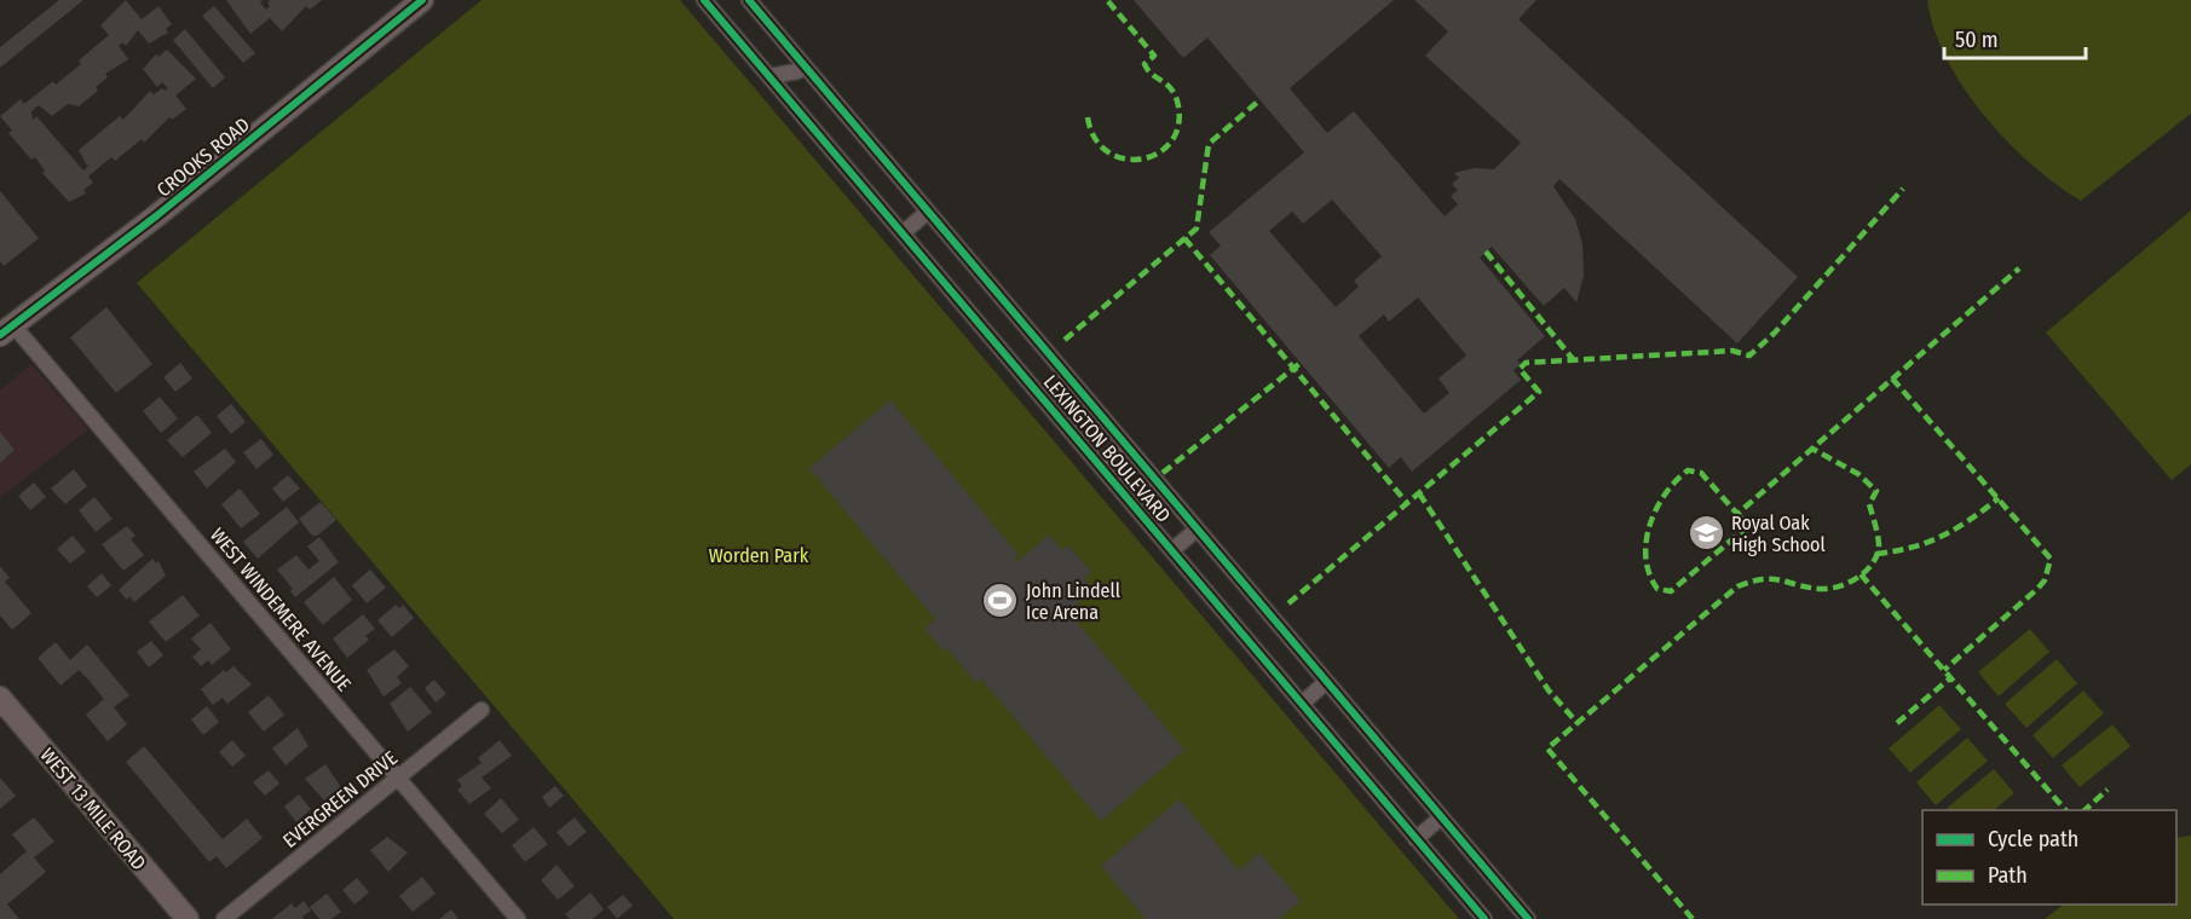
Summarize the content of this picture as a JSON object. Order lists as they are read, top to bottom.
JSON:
{
  "streets": {
    "main road": ["CROOKS ROAD", "WEST 13 MILE ROAD"],
    "street": ["LEXINGTON BOULEVARD", "WEST WINDEMERE AVENUE", "EVERGREEN DRIVE"]
  },
  "crossings": [
    ["CROOKS ROAD", "WEST WINDEMERE AVENUE"],
    ["WEST WINDEMERE AVENUE", "EVERGREEN DRIVE"]
  ],
  "parks": ["Worden Park"],
  "places": {
    "school or university": ["Royal Oak High School"],
    "sports": ["John Lindell Ice Arena"]
  },
  "legend": ["Cycle path", "Path"],
  "scale_bar": "50 m"
}
